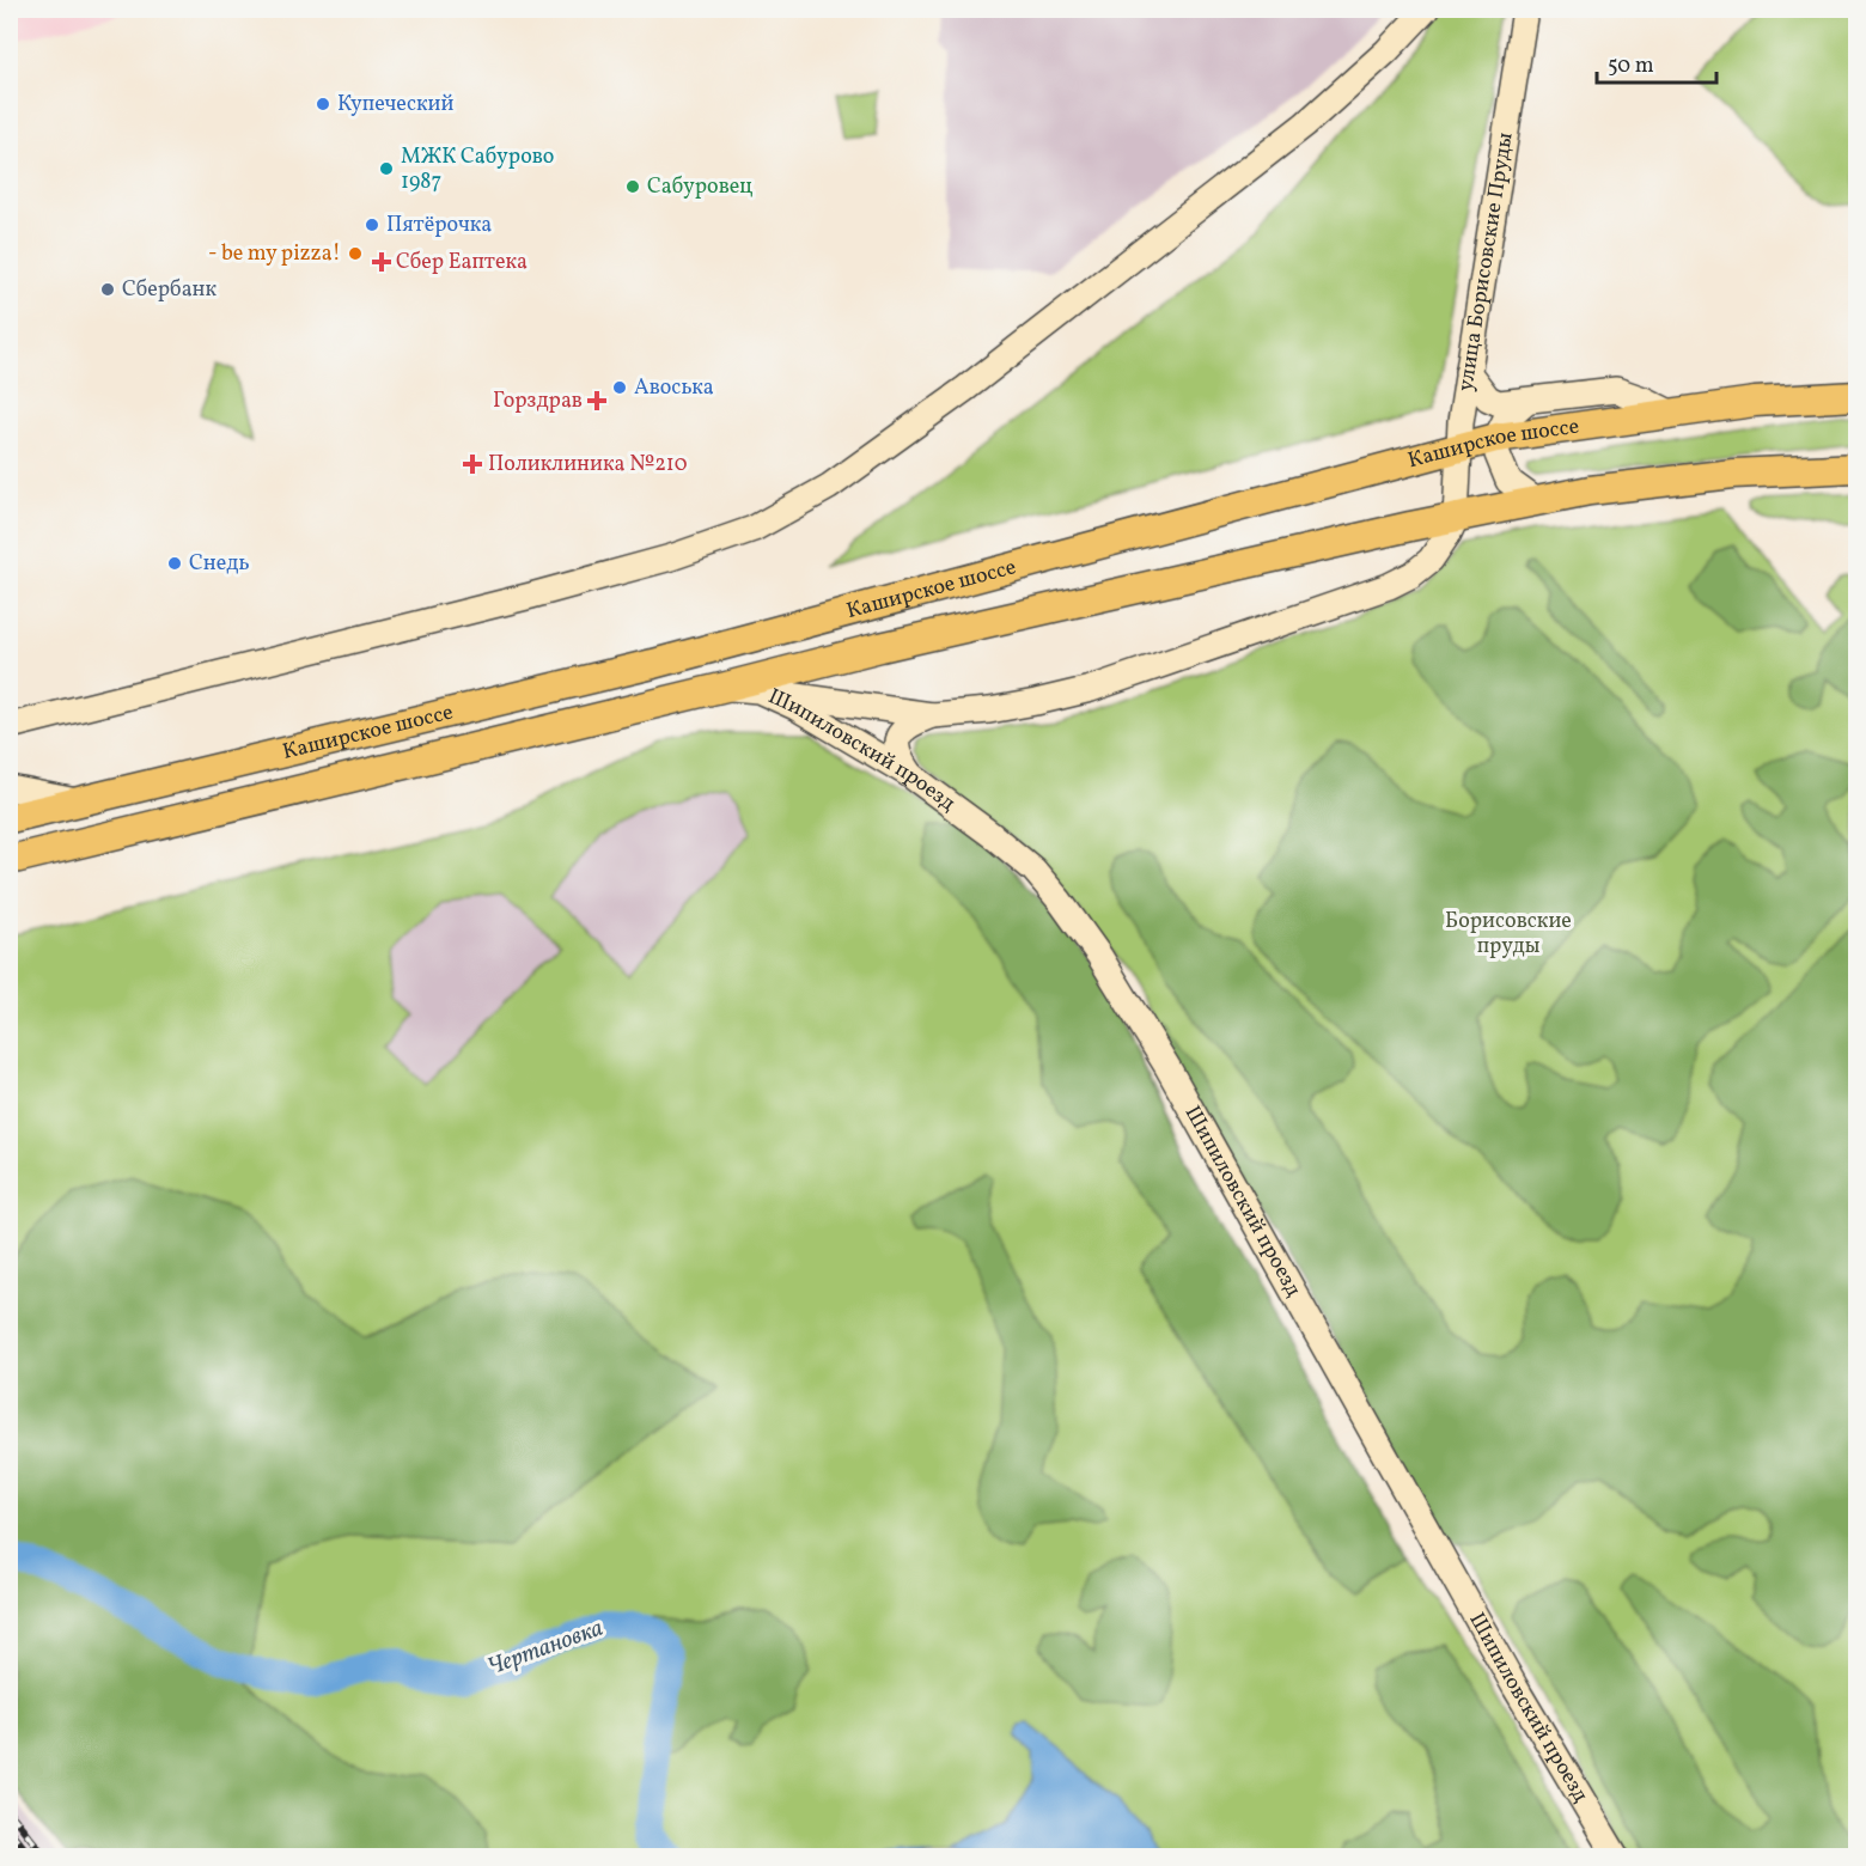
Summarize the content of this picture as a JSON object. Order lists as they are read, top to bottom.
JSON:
{
  "streets": {
    "main road": ["улица Борисовские Пруды", "Каширское шоссе", "Шипиловский проезд"]
  },
  "crossings": [
    ["улица Борисовские Пруды", "Каширское шоссе"],
    ["Каширское шоссе", "Шипиловский проезд"]
  ],
  "water": ["Чертановка"],
  "parks": ["Борисовские пруды"],
  "places": {
    "other": [
      "Купеческий",
      "МЖК Сабурово 1987",
      "Сабуровец",
      "Пятёрочка",
      "- be my pizza!",
      "Сбербанк",
      "Авоська",
      "Снедь"
    ],
    "health": ["Сбер Еаптека", "Горздрав", "Поликлиника №210"]
  },
  "scale_bar": "50 m"
}
